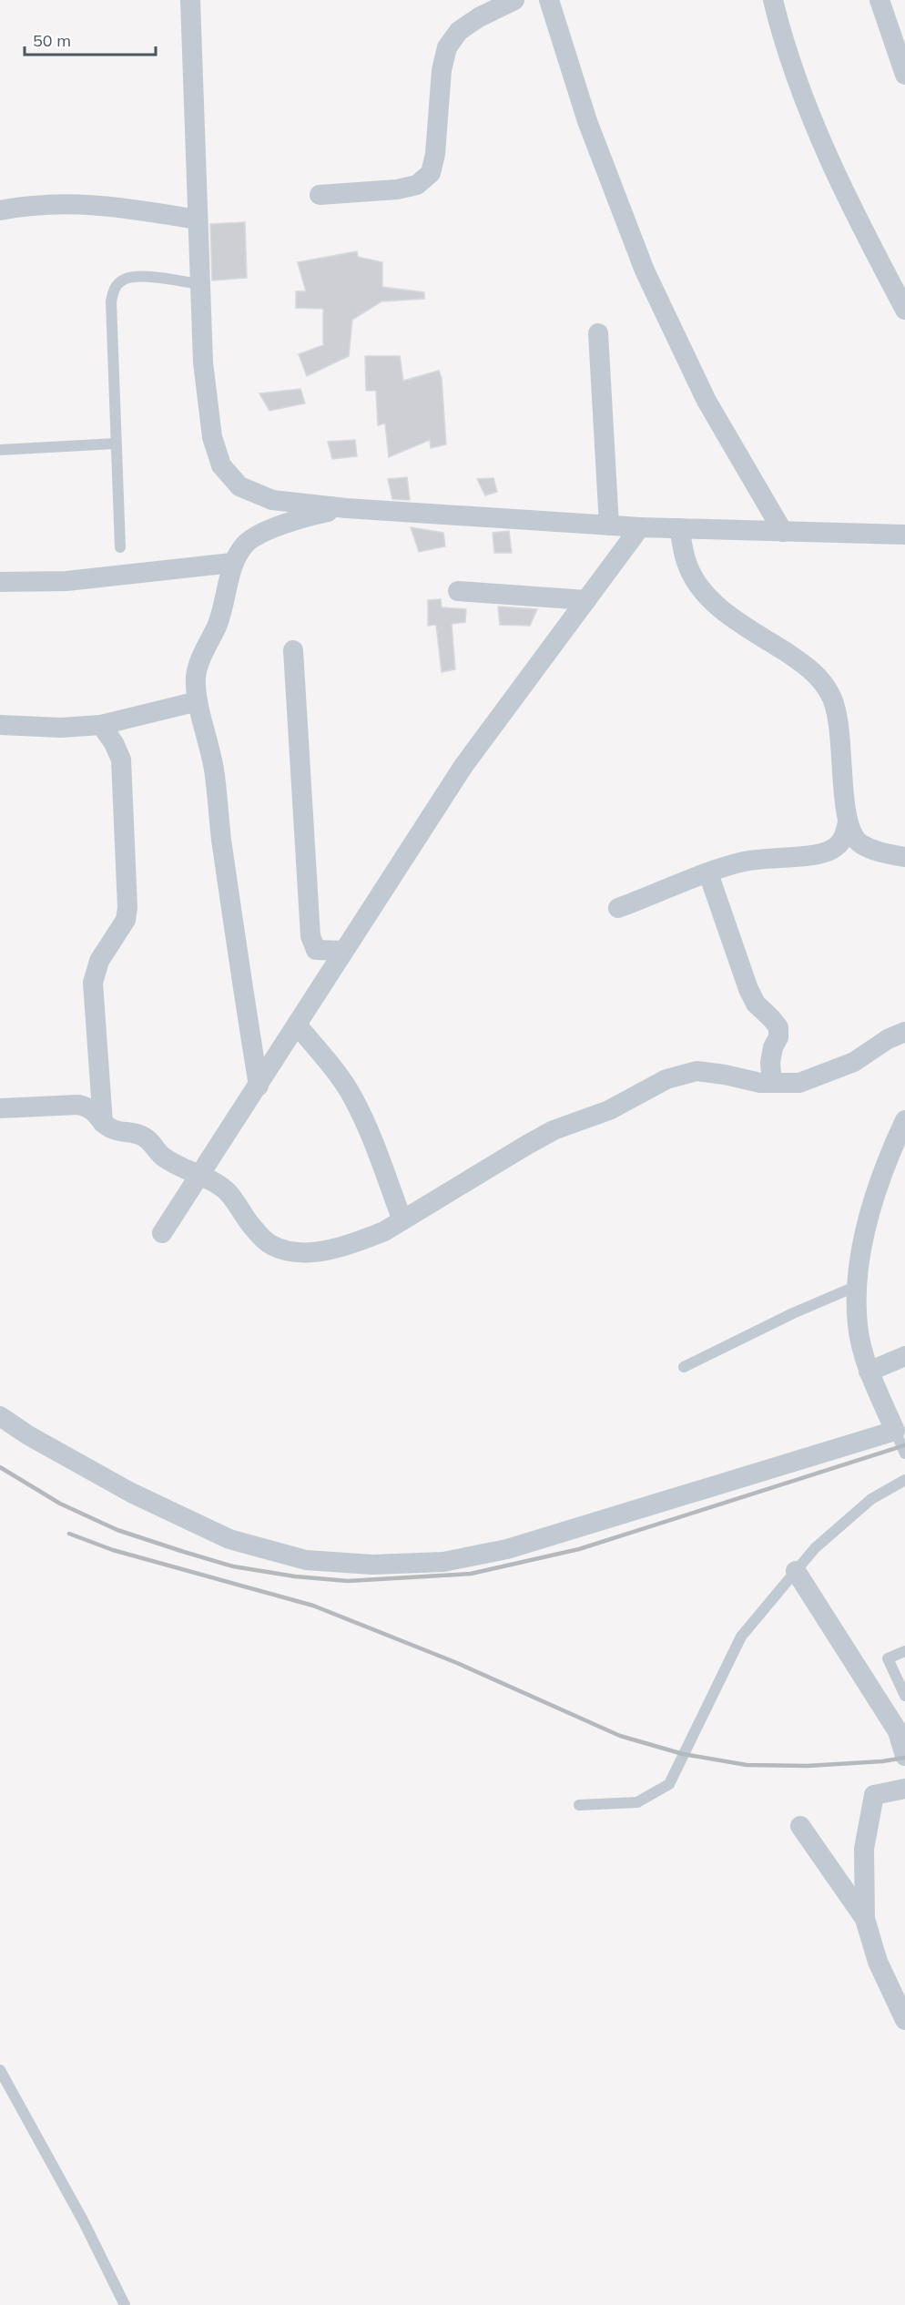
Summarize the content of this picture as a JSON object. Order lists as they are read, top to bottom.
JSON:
{
  "scale_bar": "50 m"
}
